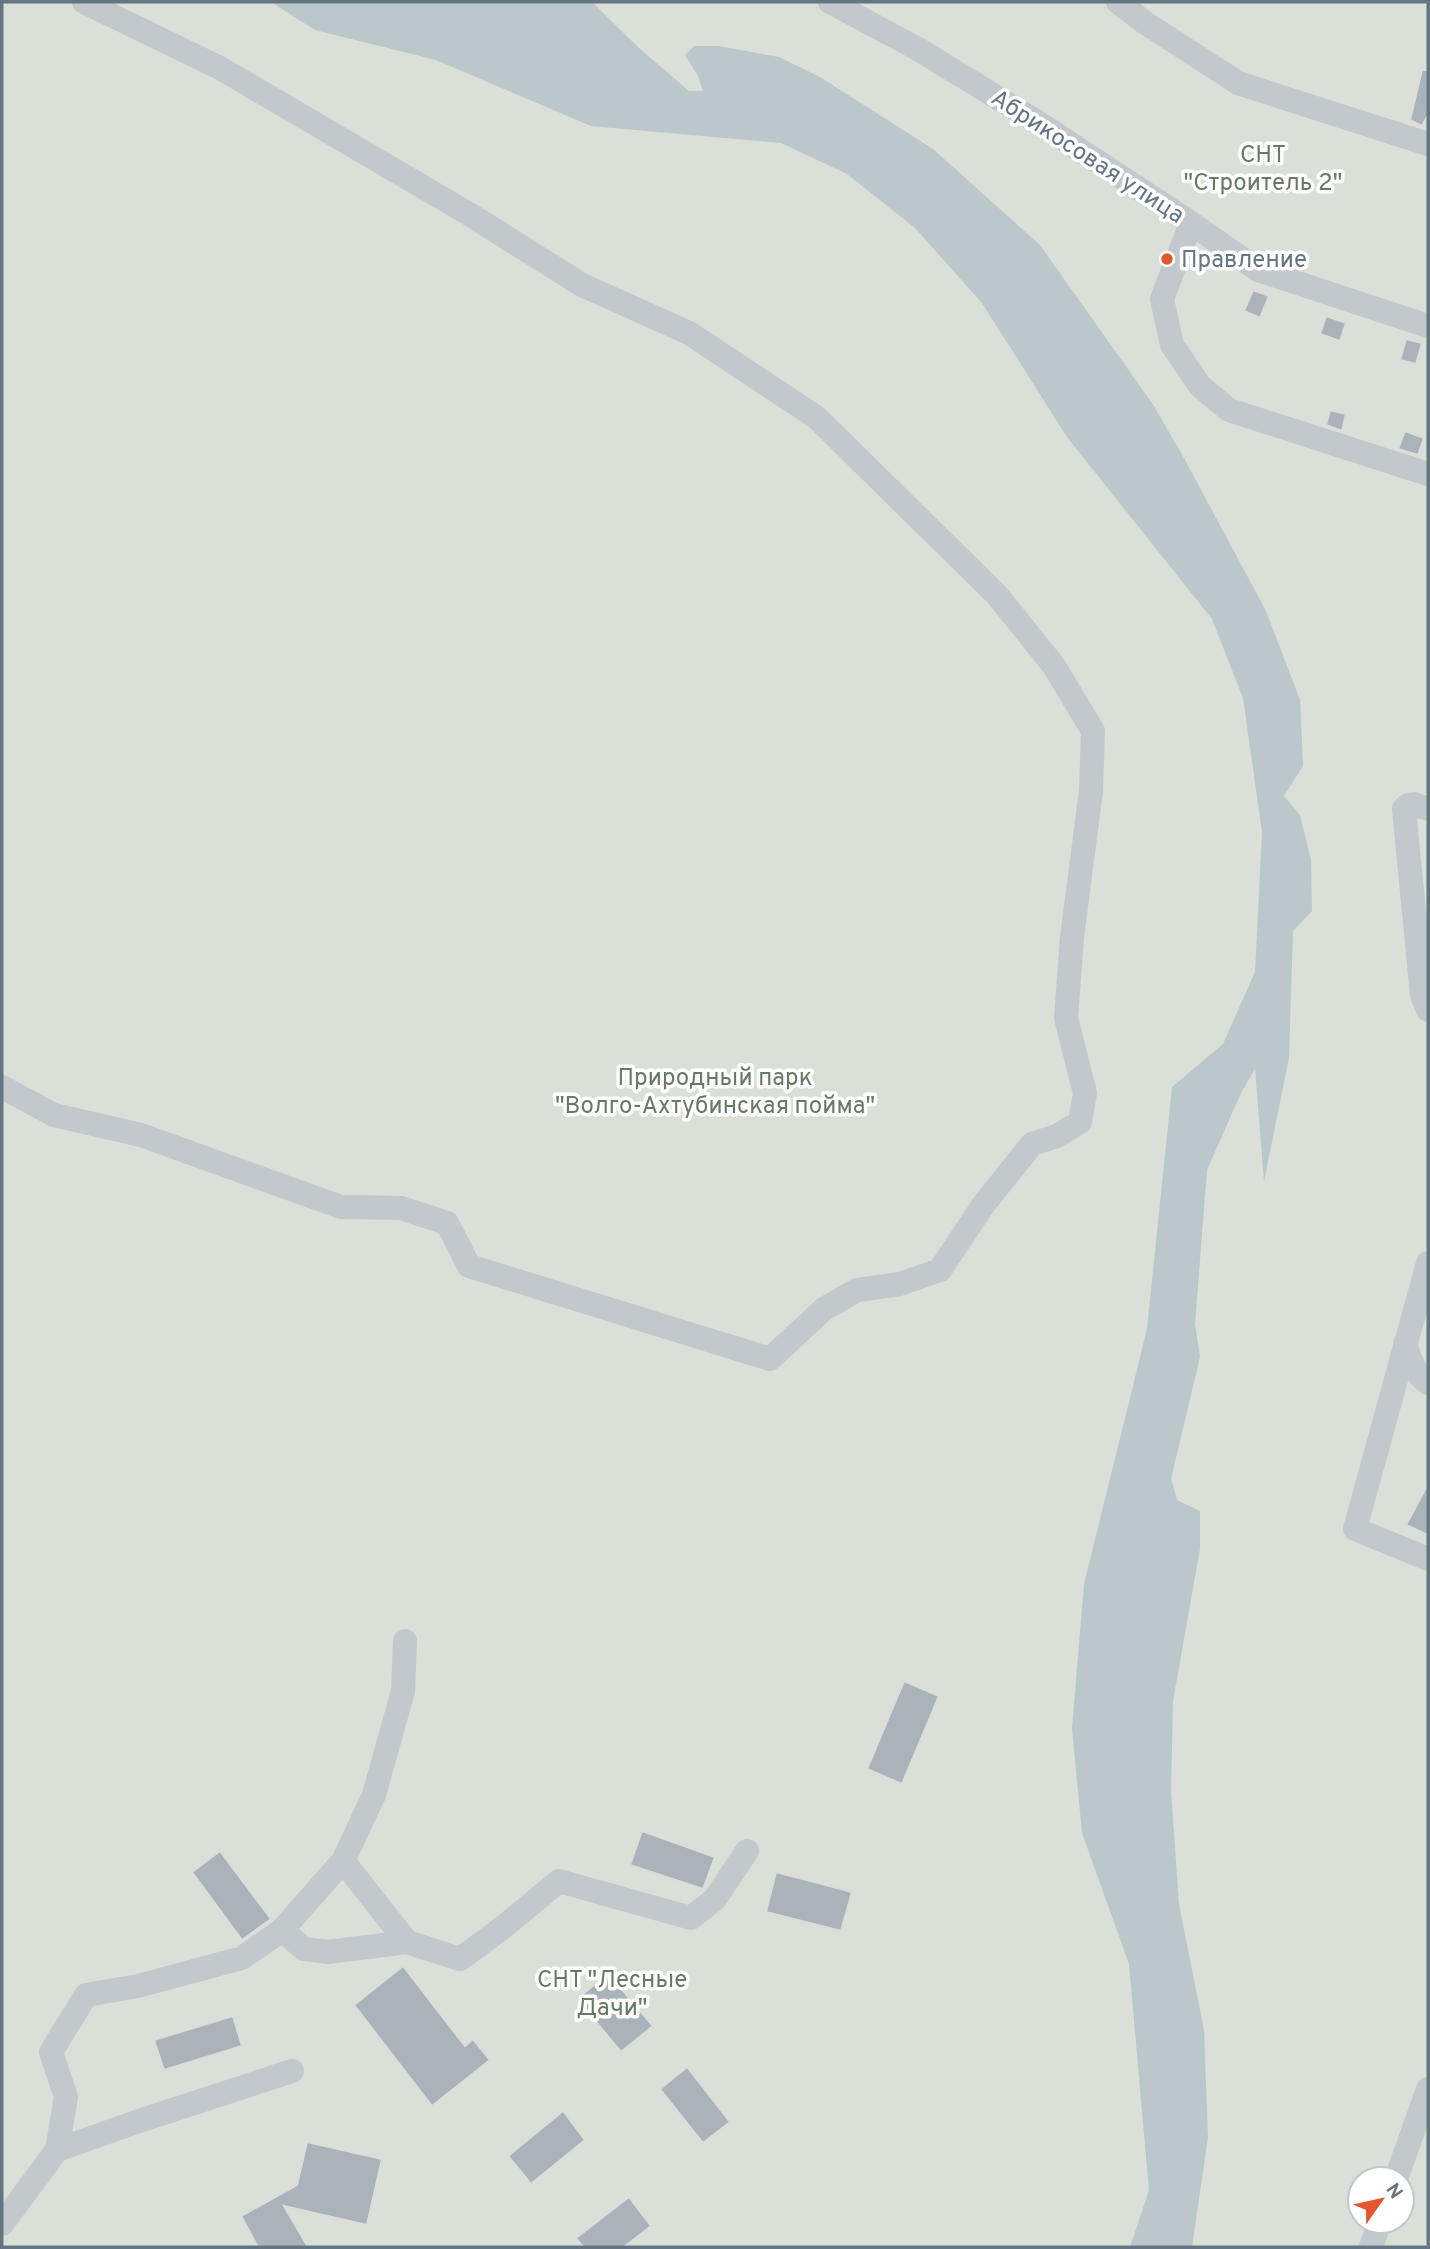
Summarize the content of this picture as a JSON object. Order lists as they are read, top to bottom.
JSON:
{
  "streets": {
    "street": ["Абрикосовая улица"]
  },
  "parks": ["СНТ \"Строитель 2\"", "Природный парк \"Волго-Ахтубинская пойма\"", "СНТ \"Лесные Дачи\""],
  "places": ["Правление"],
  "north": "top right"
}
